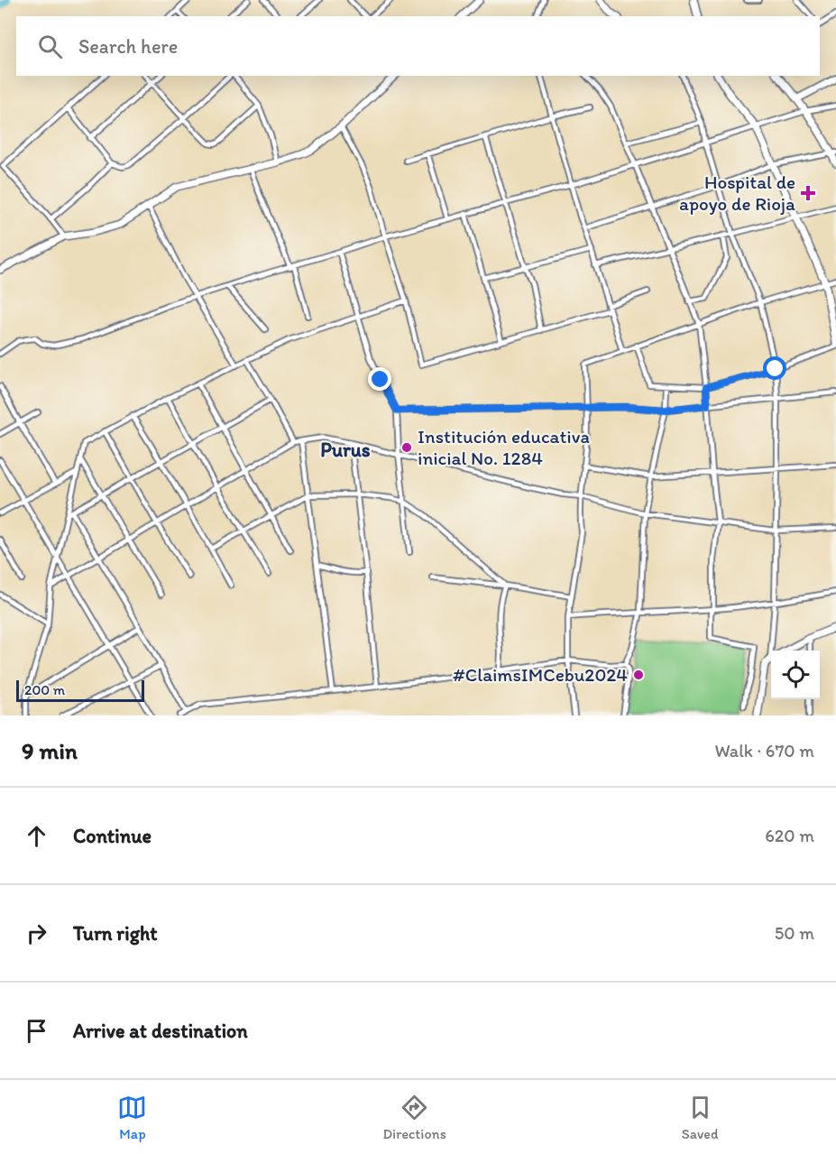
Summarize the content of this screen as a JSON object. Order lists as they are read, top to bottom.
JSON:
{
  "districts": ["Purus"],
  "places": {
    "health": ["Hospital de apoyo de Rioja"],
    "other": ["Institución educativa inicial No. 1284", "#ClaimsIMCebu2024"]
  },
  "scale_bar": "200 m",
  "page": {
    "search": "Search here",
    "scale": "200 m",
    "heading": ["9 min", "Walk · 670 m"],
    "list": [
      ["Continue", "620 m"],
      ["Turn right", "50 m"],
      "Arrive at destination"
    ],
    "nav": ["Map", "Directions", "Saved"]
  }
}
